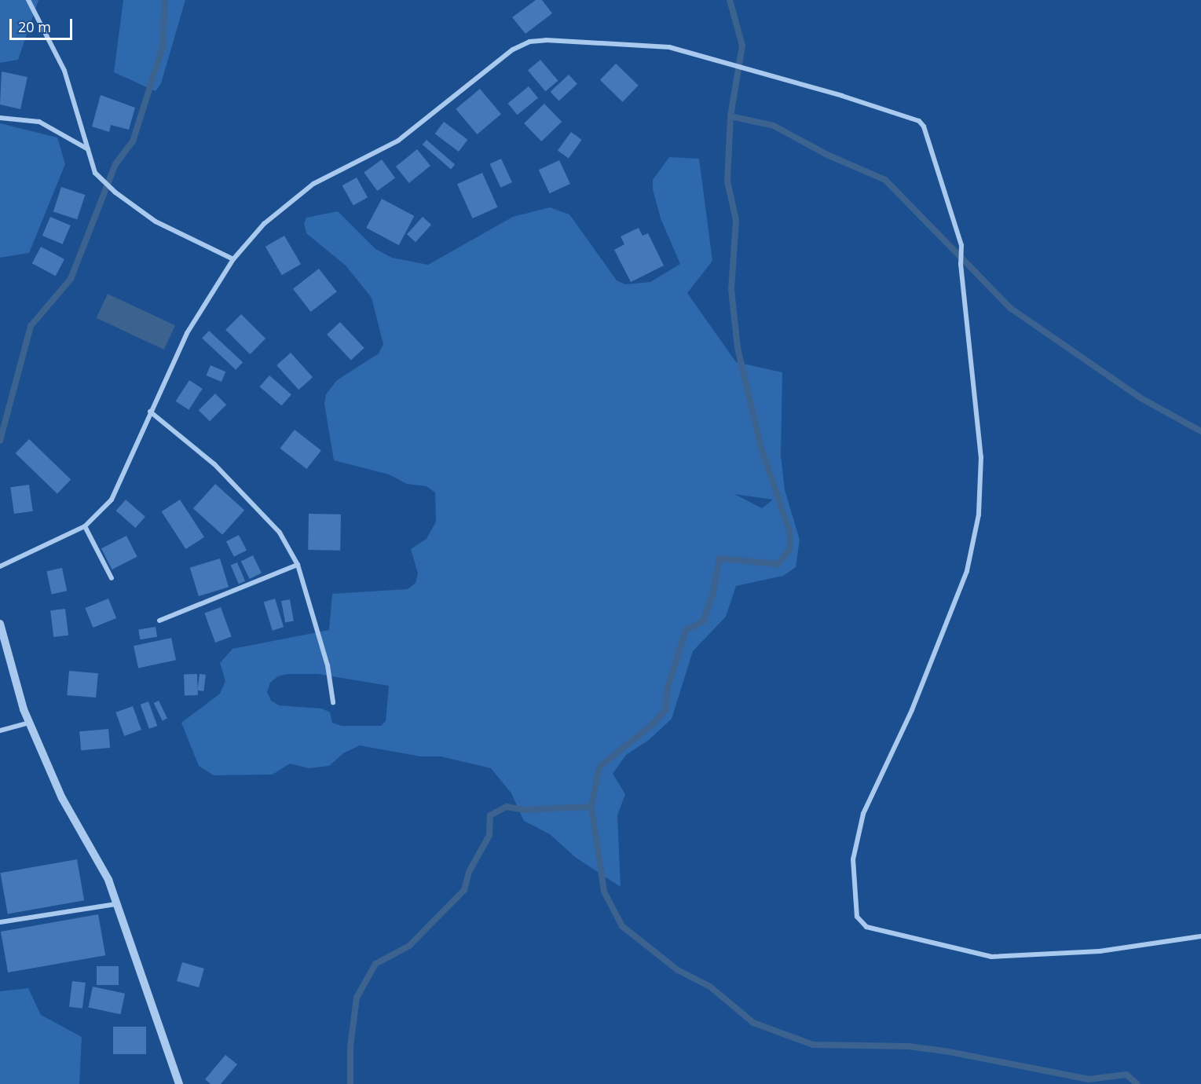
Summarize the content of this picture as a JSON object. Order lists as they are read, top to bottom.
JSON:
{
  "scale_bar": "20 m"
}
